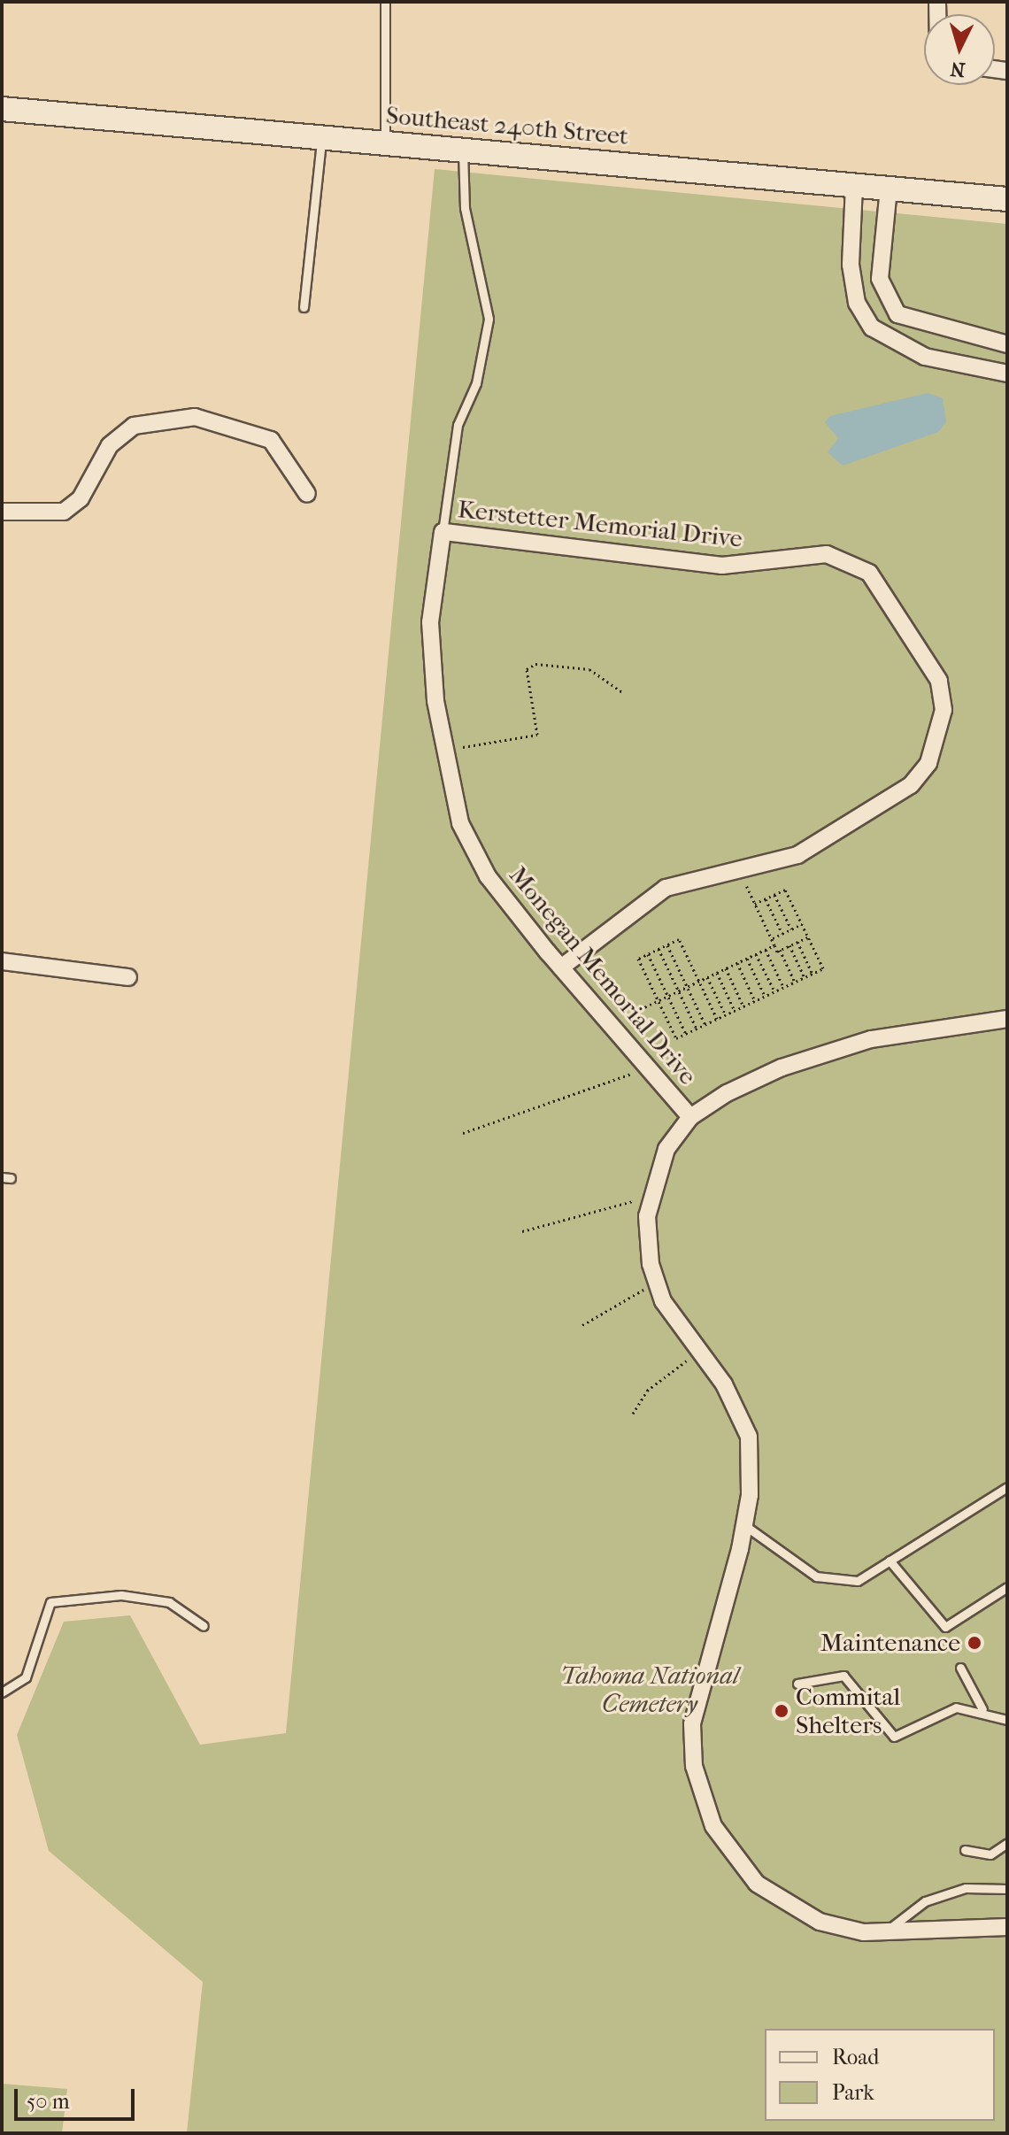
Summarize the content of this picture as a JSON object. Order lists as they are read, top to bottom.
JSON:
{
  "streets": {
    "main road": ["Southeast 240th Street"],
    "street": ["Kerstetter Memorial Drive", "Monegan Memorial Drive"]
  },
  "crossings": [
    ["Kerstetter Memorial Drive", "Monegan Memorial Drive"]
  ],
  "parks": ["Tahoma National Cemetery"],
  "places": ["Maintenance", "Commital Shelters"],
  "legend": ["Road", "Park"],
  "scale_bar": "50 m",
  "north": "bottom"
}
